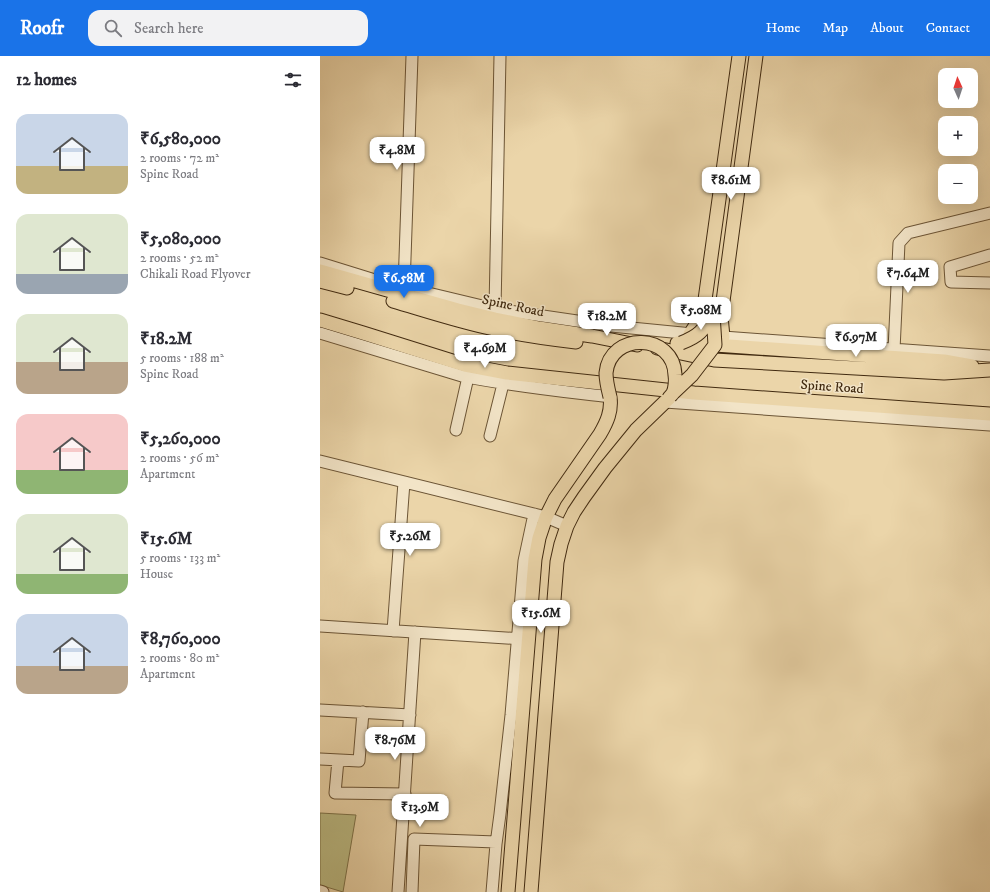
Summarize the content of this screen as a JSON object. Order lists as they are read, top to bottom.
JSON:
{
  "streets": {
    "main road": ["Spine Road"]
  },
  "north": "top",
  "page": {
    "header": "Roofr",
    "search": "Search here",
    "nav": [
      "Home",
      "Map",
      "About",
      "Contact"
    ],
    "heading": "12 homes",
    "map_buttons": ["+", "−"],
    "list": [
      {
        "name": "₹6,580,000",
        "note": "2 rooms · 72 m² · Spine Road"
      },
      {
        "name": "₹5,080,000",
        "note": "2 rooms · 52 m² · Chikali Road Flyover"
      },
      {
        "name": "₹18.2M",
        "note": "5 rooms · 188 m² · Spine Road"
      },
      {
        "name": "₹5,260,000",
        "note": "2 rooms · 56 m² · Apartment"
      },
      {
        "name": "₹15.6M",
        "note": "5 rooms · 133 m² · House"
      },
      {
        "name": "₹8,760,000",
        "note": "2 rooms · 80 m² · Apartment"
      }
    ],
    "price": [
      "₹4.8M",
      "₹8.61M",
      "₹7.64M",
      "₹6.58M",
      "₹5.08M",
      "₹18.2M",
      "₹6.97M",
      "₹4.69M",
      "₹5.26M",
      "₹15.6M",
      "₹8.76M",
      "₹13.9M"
    ]
  }
}
